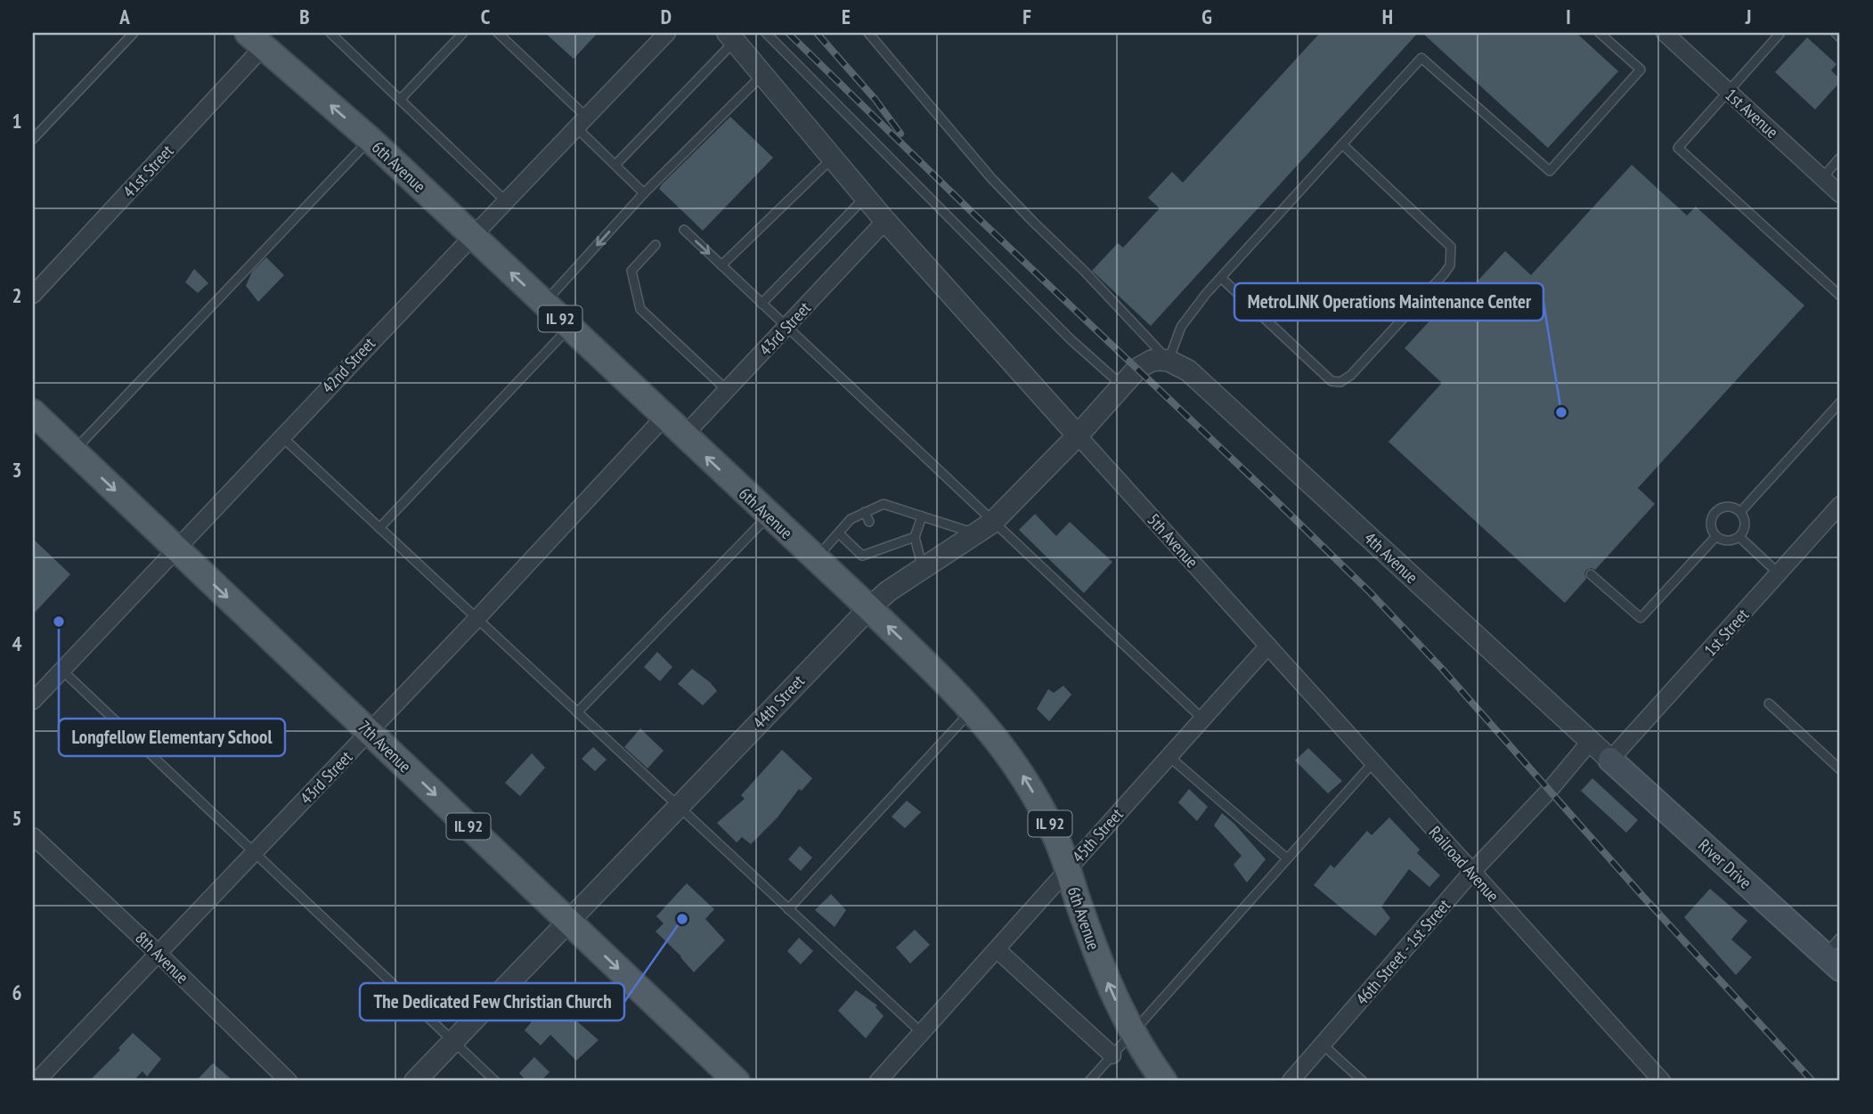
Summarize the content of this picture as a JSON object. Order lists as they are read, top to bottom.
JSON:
{
  "streets": {
    "main road": [
      "6th Avenue",
      "IL 92",
      "7th Avenue",
      "River Drive"
    ],
    "street": [
      "1st Avenue",
      "41st Street",
      "43rd Street",
      "42nd Street",
      "5th Avenue",
      "4th Avenue",
      "1st Street",
      "44th Street",
      "45th Street",
      "Railroad Avenue",
      "46th Street - 1st Street",
      "8th Avenue"
    ]
  },
  "crossings": [
    ["6th Avenue", "41st Street"],
    ["6th Avenue", "43rd Street"],
    ["6th Avenue", "42nd Street"],
    ["6th Avenue", "44th Street"],
    ["6th Avenue", "45th Street"],
    ["43rd Street", "7th Avenue"],
    ["43rd Street", "8th Avenue"],
    ["42nd Street", "7th Avenue"],
    ["5th Avenue", "44th Street"],
    ["5th Avenue", "45th Street"],
    ["5th Avenue", "Railroad Avenue"],
    ["4th Avenue", "1st Street"],
    ["4th Avenue", "44th Street"],
    ["4th Avenue", "River Drive"],
    ["4th Avenue", "46th Street - 1st Street"],
    ["1st Street", "River Drive"],
    ["44th Street", "7th Avenue"],
    ["45th Street", "Railroad Avenue"],
    ["Railroad Avenue", "46th Street - 1st Street"]
  ],
  "one_way": ["6th Avenue", "7th Avenue"],
  "places": ["MetroLINK Operations Maintenance Center", "Longfellow Elementary School", "The Dedicated Few Christian Church"],
  "grid": {
    "columns": [
      "A",
      "B",
      "C",
      "D",
      "E",
      "F",
      "G",
      "H",
      "I",
      "J"
    ],
    "rows": [
      "1",
      "2",
      "3",
      "4",
      "5",
      "6"
    ]
  }
}
